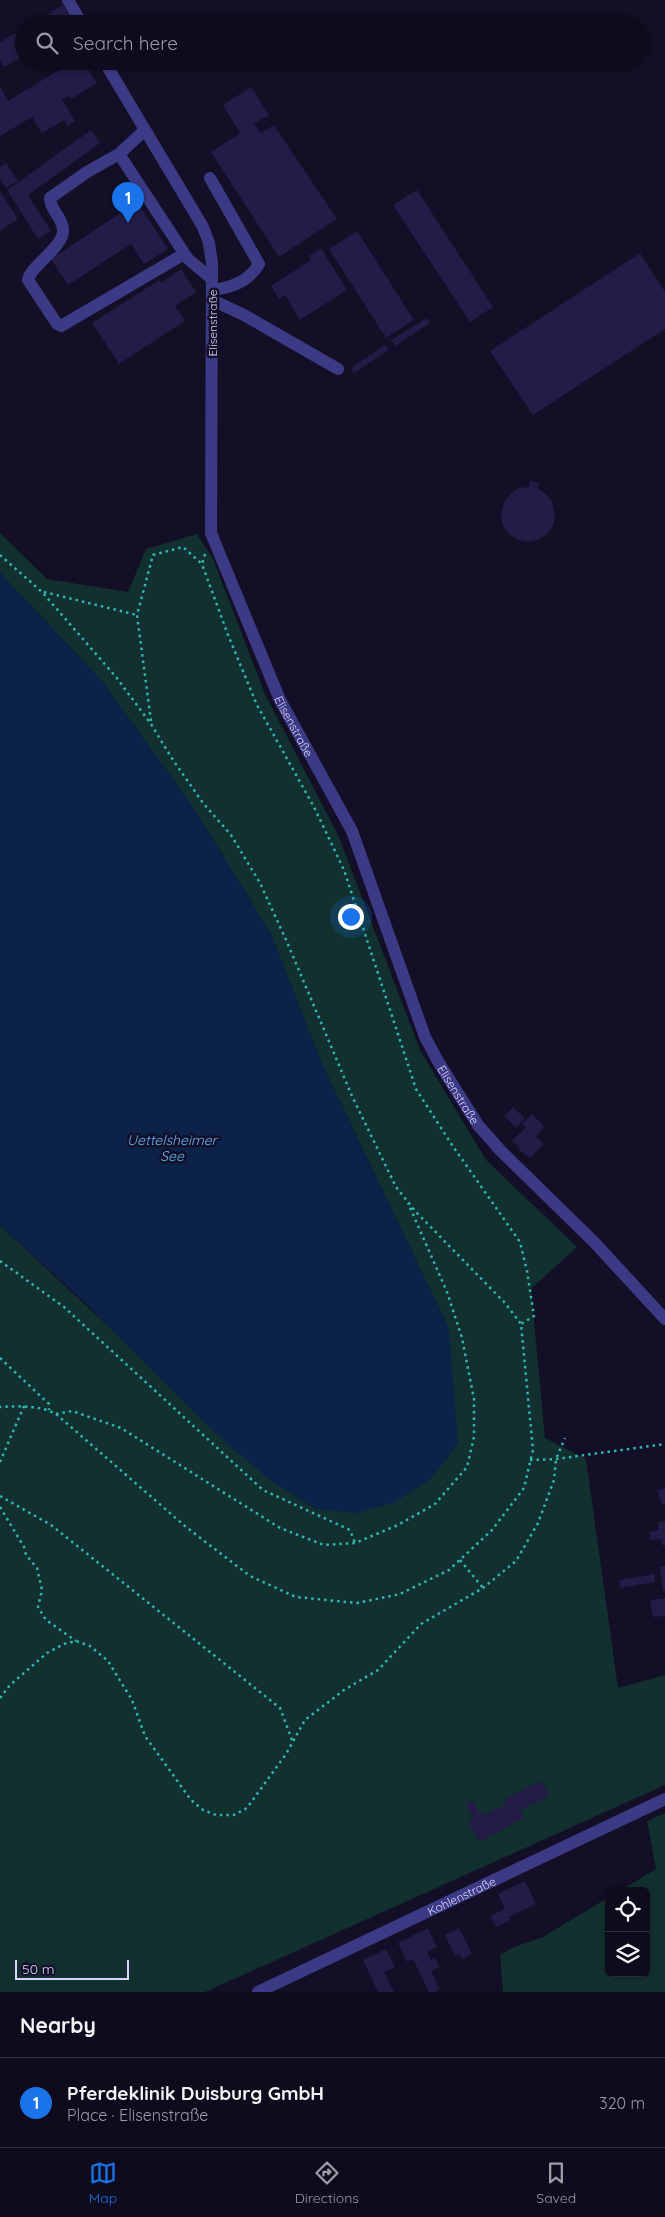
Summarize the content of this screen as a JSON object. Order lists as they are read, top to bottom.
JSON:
{
  "streets": {
    "street": ["Elisenstraße", "Kohlenstraße"]
  },
  "water": ["Uettelsheimer See"],
  "scale_bar": "50 m",
  "page": {
    "search": "Search here",
    "pins": "1",
    "scale": "50 m",
    "heading": "Nearby",
    "list": [
      {
        "mark": "1",
        "name": "Pferdeklinik Duisburg GmbH",
        "note": "Place · Elisenstraße",
        "value": "320 m"
      }
    ],
    "nav": ["Map", "Directions", "Saved"]
  }
}
